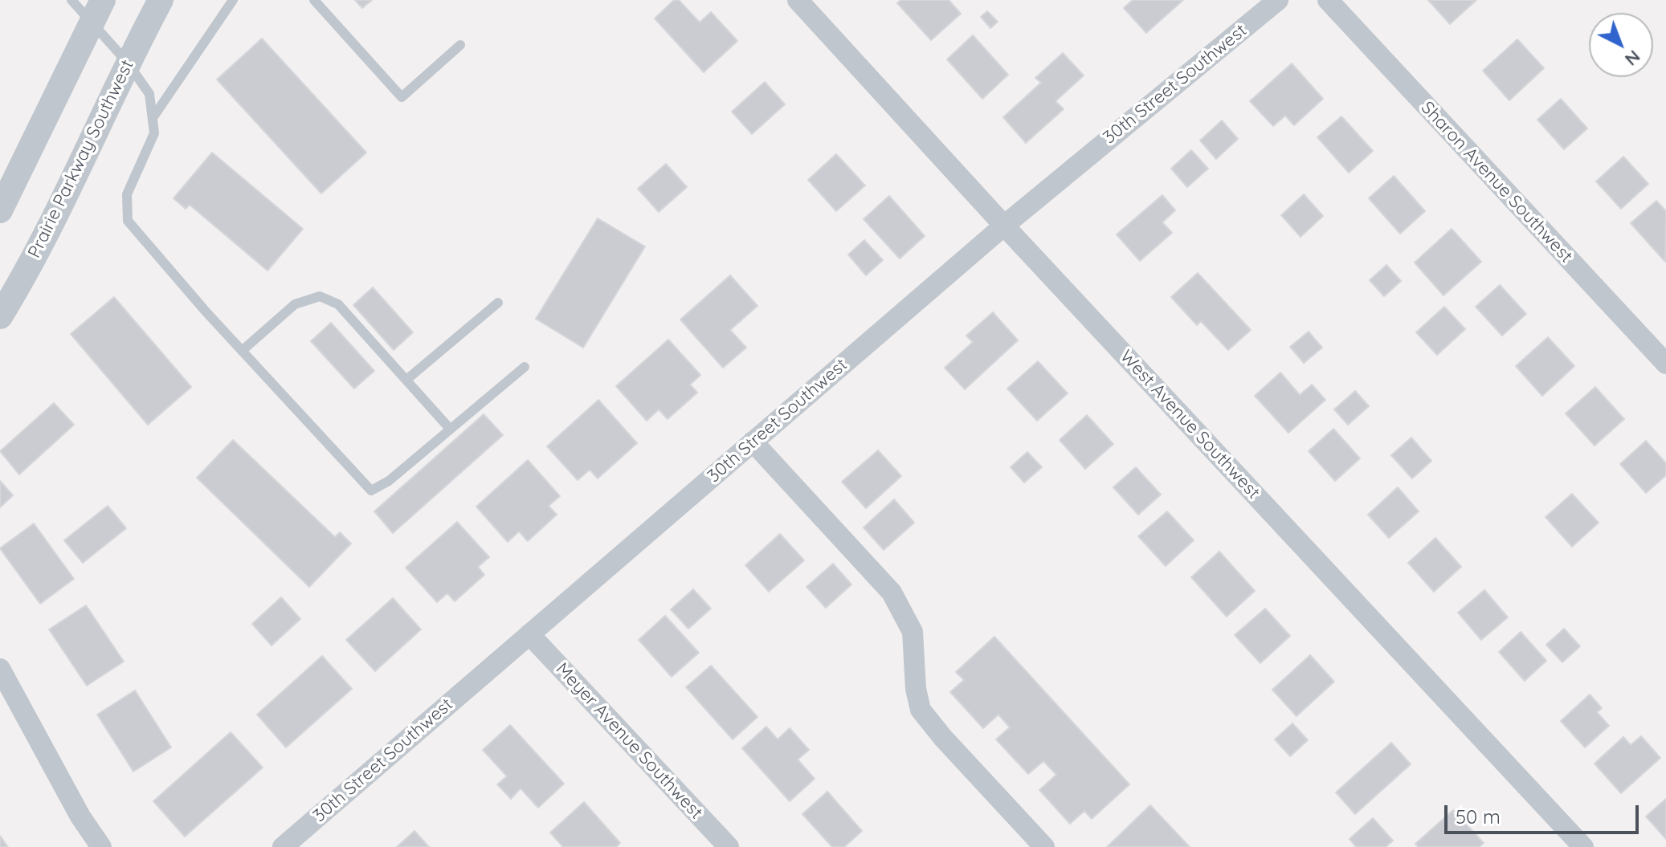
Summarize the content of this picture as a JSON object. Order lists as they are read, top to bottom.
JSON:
{
  "streets": {
    "street": [
      "30th Street Southwest",
      "Prairie Parkway Southwest",
      "Sharon Avenue Southwest",
      "West Avenue Southwest",
      "Meyer Avenue Southwest"
    ]
  },
  "crossings": [
    ["30th Street Southwest", "West Avenue Southwest"],
    ["30th Street Southwest", "Meyer Avenue Southwest"]
  ],
  "scale_bar": "50 m",
  "north": "bottom right"
}
